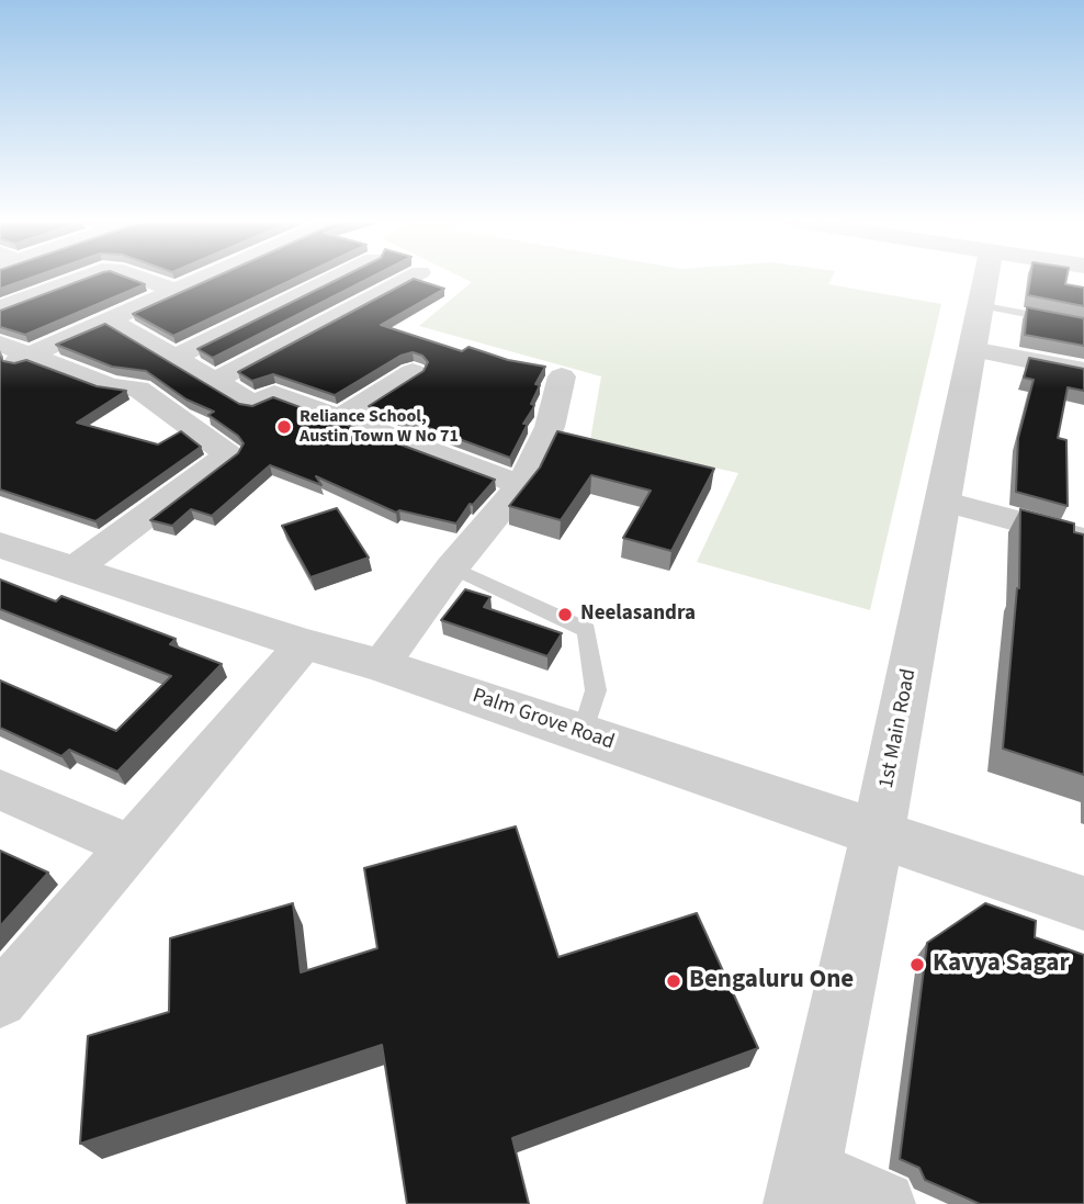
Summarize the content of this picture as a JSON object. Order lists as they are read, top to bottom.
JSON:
{
  "streets": {
    "street": ["Palm Grove Road", "1st Main Road"]
  },
  "crossings": [
    ["Palm Grove Road", "1st Main Road"]
  ],
  "places": [
    "Reliance School, Austin Town W No 71",
    "Neelasandra",
    "Kavya Sagar",
    "Bengaluru One"
  ]
}
